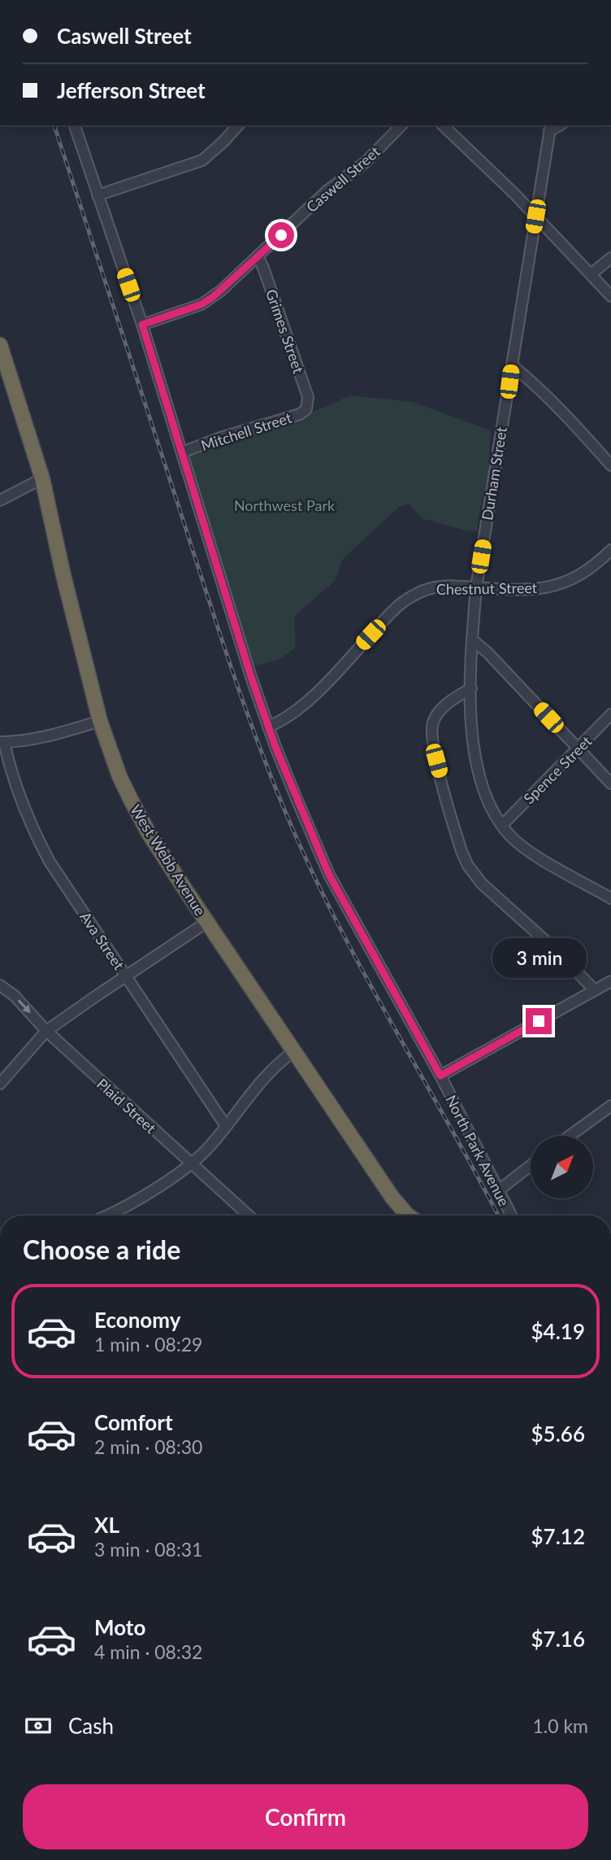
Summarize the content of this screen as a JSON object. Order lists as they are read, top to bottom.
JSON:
{
  "streets": {
    "highway": ["West Webb Avenue"],
    "street": [
      "Caswell Street",
      "Grimes Street",
      "Mitchell Street",
      "Durham Street",
      "Chestnut Street",
      "Spence Street",
      "Ava Street",
      "Plaid Street",
      "North Park Avenue"
    ]
  },
  "crossings": [
    ["Caswell Street", "Grimes Street"],
    ["Caswell Street", "North Park Avenue"],
    ["Grimes Street", "Mitchell Street"],
    ["Mitchell Street", "North Park Avenue"],
    ["Durham Street", "Chestnut Street"],
    ["Durham Street", "Spence Street"],
    ["Chestnut Street", "North Park Avenue"]
  ],
  "parks": ["Northwest Park"],
  "north": "top right",
  "page": {
    "banner": ["Caswell Street", "Jefferson Street"],
    "bubble": "3 min",
    "heading": "Choose a ride",
    "list": [
      {
        "name": "Economy",
        "note": "1 min · 08:29",
        "value": "$4.19"
      },
      {
        "name": "Comfort",
        "note": "2 min · 08:30",
        "value": "$5.66"
      },
      {
        "name": "XL",
        "note": "3 min · 08:31",
        "value": "$7.12"
      },
      {
        "name": "Moto",
        "note": "4 min · 08:32",
        "value": "$7.16"
      }
    ],
    "pay": ["Cash", "1.0 km"],
    "buttons": "Confirm"
  }
}
